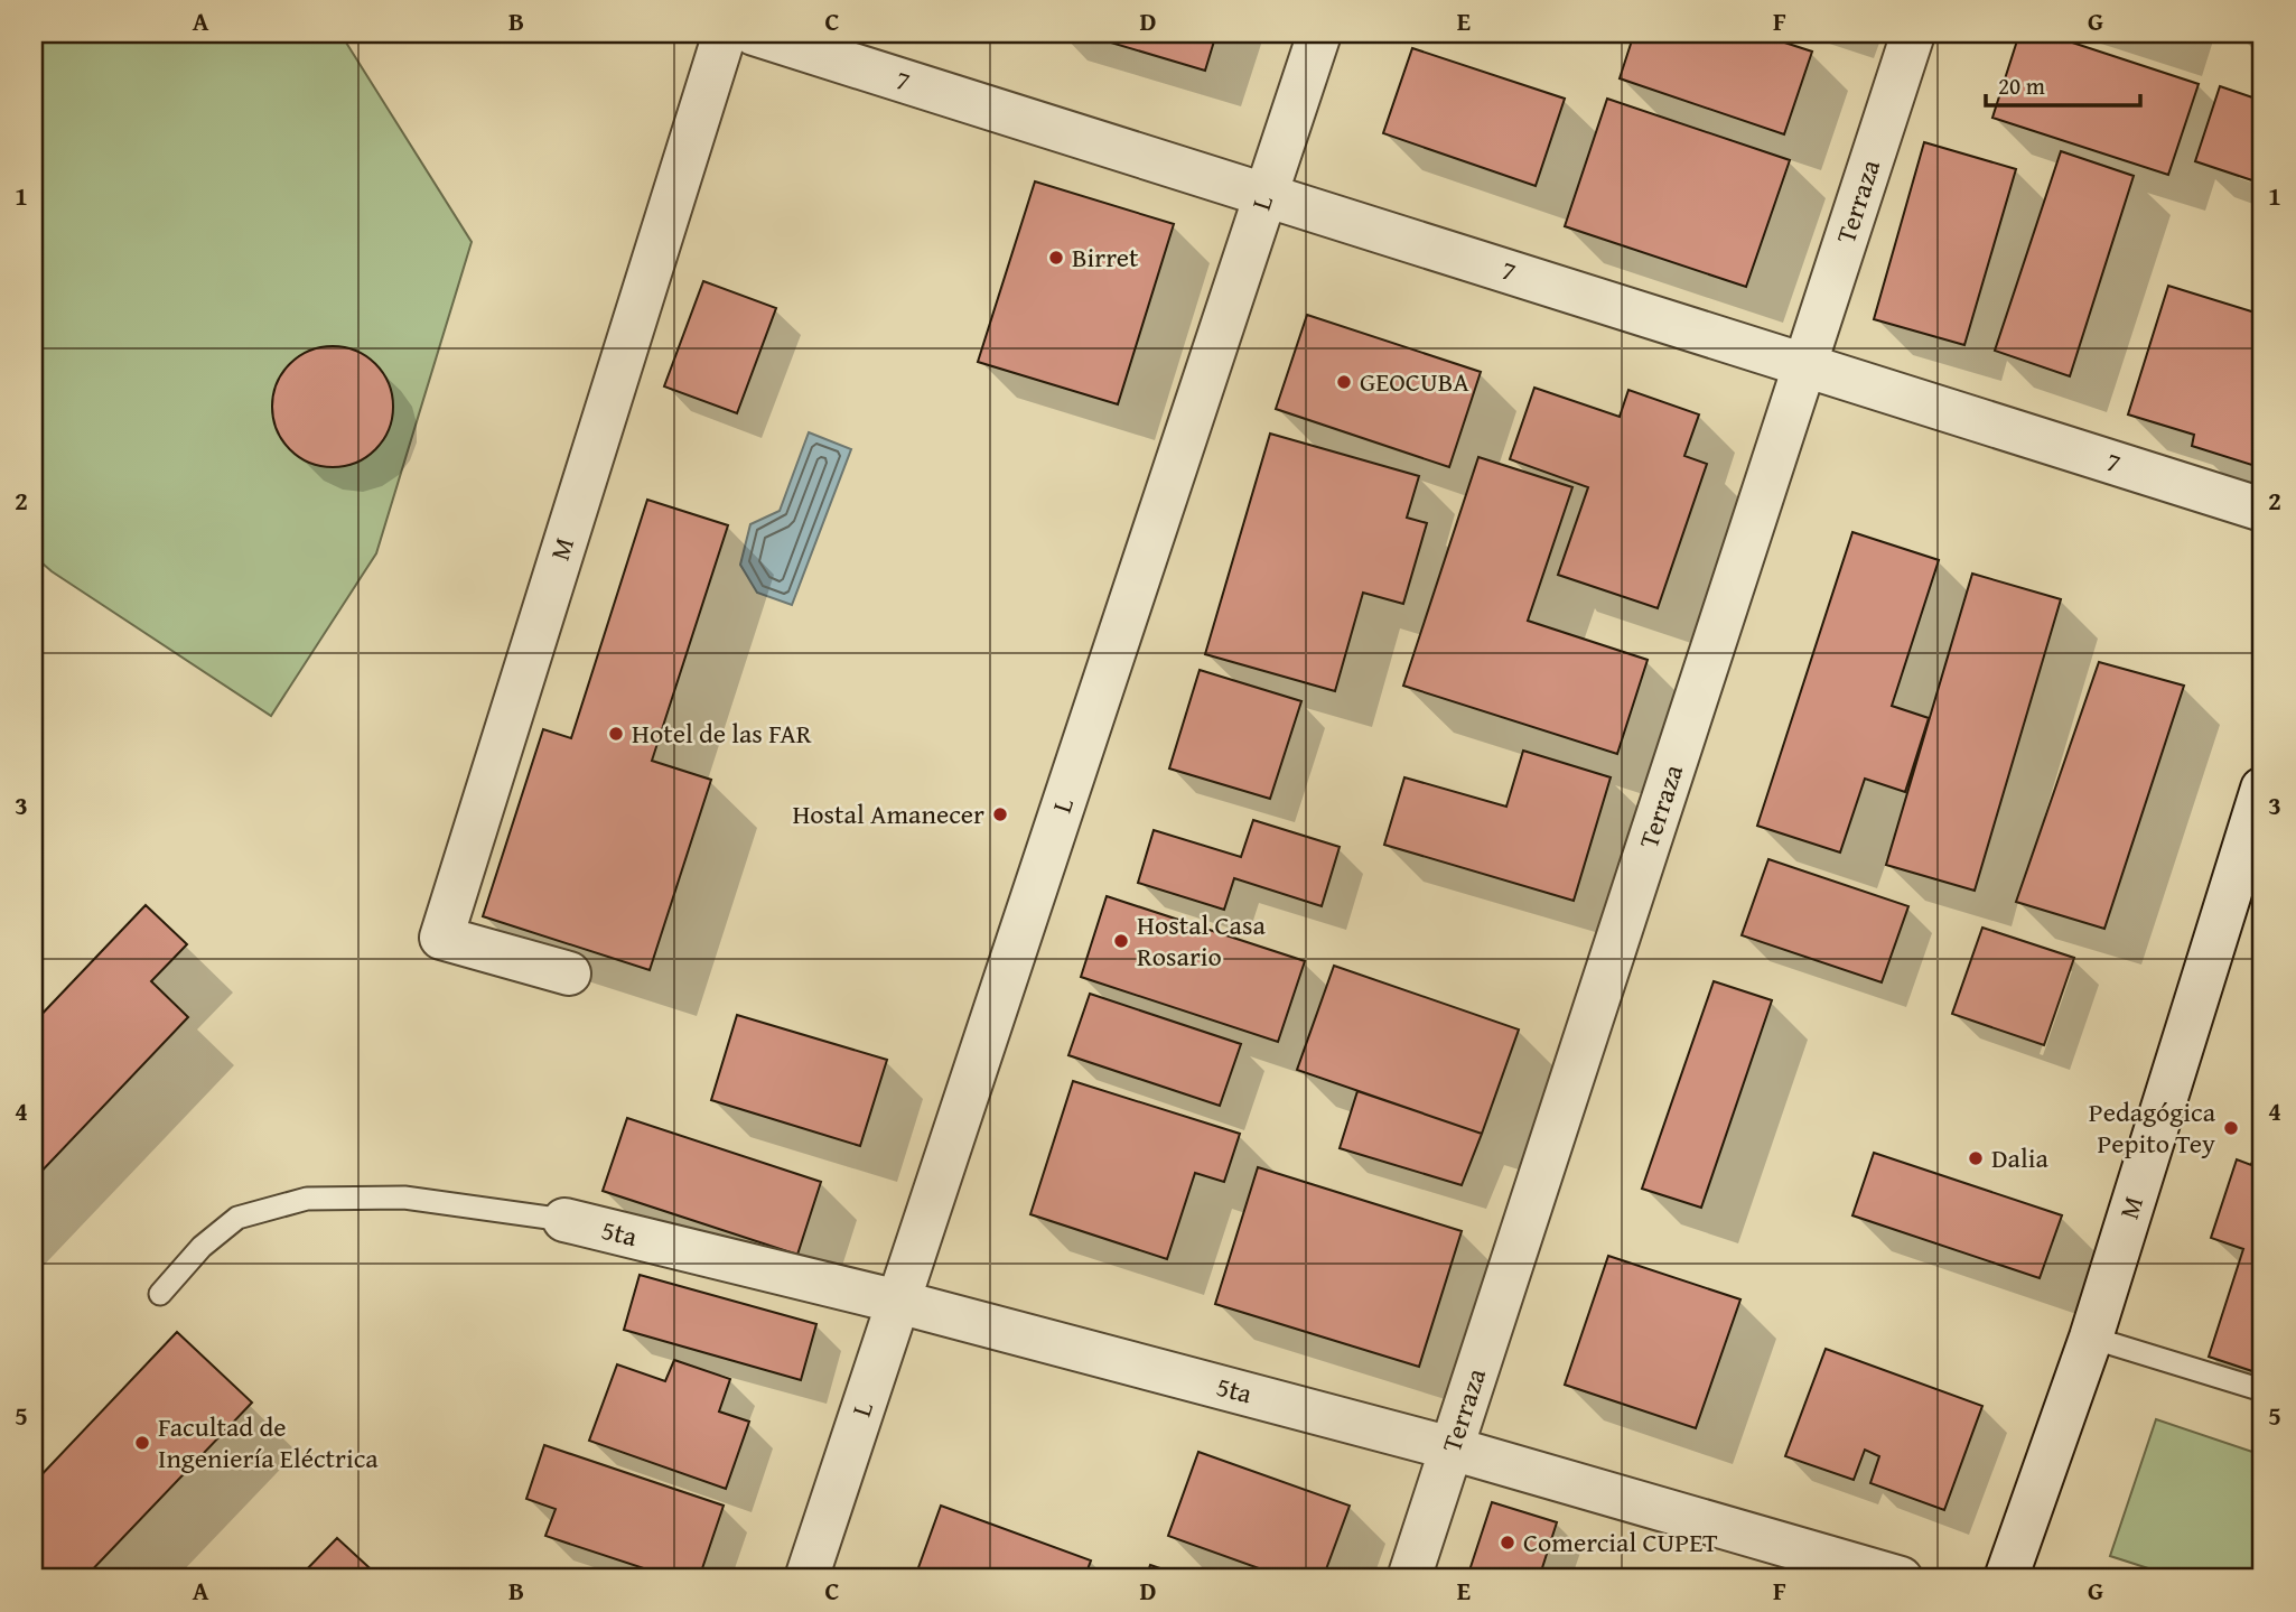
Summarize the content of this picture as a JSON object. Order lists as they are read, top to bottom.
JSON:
{
  "streets": {
    "street": [
      "7",
      "Terraza",
      "L",
      "M",
      "5ta"
    ]
  },
  "crossings": [
    ["7", "Terraza"],
    ["7", "L"],
    ["Terraza", "5ta"],
    ["L", "5ta"]
  ],
  "places": [
    "Birret",
    "GEOCUBA",
    "Hotel de las FAR",
    "Hostal Amanecer",
    "Hostal Casa Rosario",
    "Pedagógica Pepito Tey",
    "Dalia",
    "Facultad de Ingeniería Eléctrica",
    "Comercial CUPET"
  ],
  "scale_bar": "20 m",
  "grid": {
    "columns": [
      "A",
      "B",
      "C",
      "D",
      "E",
      "F",
      "G"
    ],
    "rows": [
      "1",
      "2",
      "3",
      "4",
      "5"
    ]
  }
}
